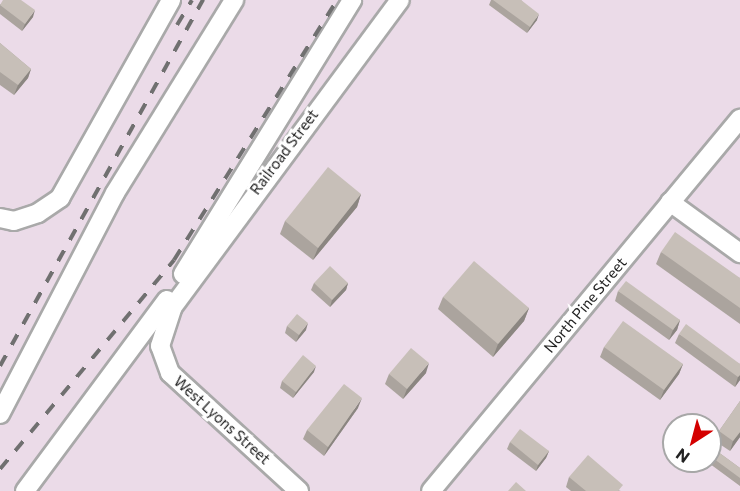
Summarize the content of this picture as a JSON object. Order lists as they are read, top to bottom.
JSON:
{
  "streets": {
    "street": ["Railroad Street", "North Pine Street", "West Lyons Street"]
  },
  "crossings": [
    ["Railroad Street", "West Lyons Street"]
  ],
  "north": "bottom left"
}
